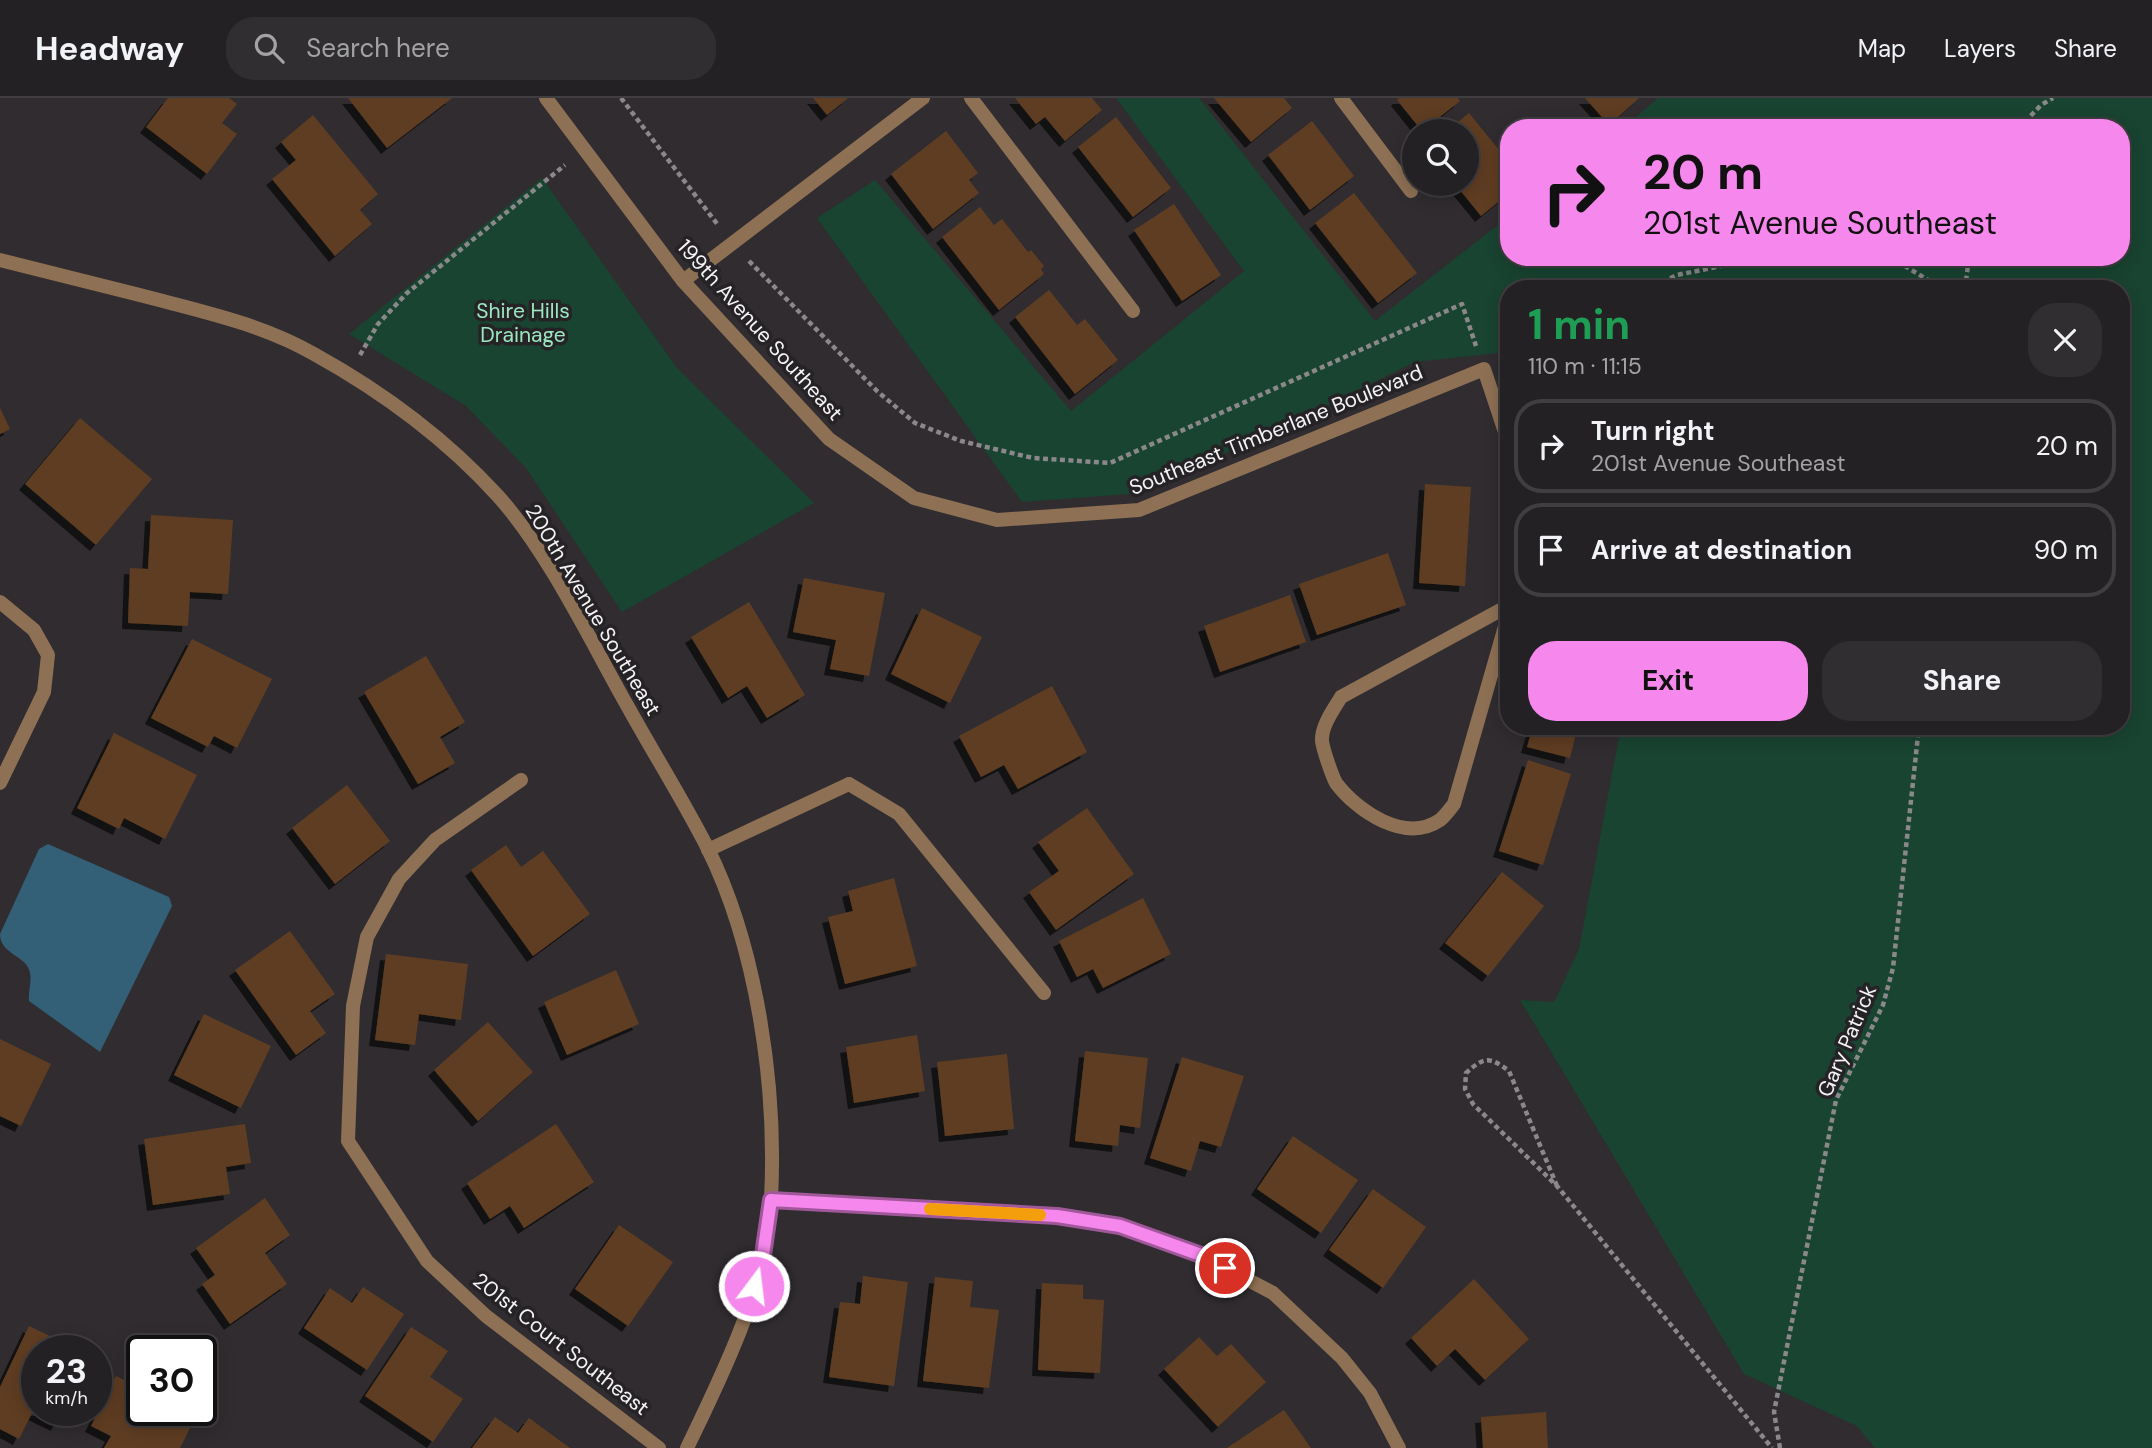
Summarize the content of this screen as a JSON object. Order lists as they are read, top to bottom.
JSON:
{
  "streets": {
    "street": [
      "199th Avenue Southeast",
      "Southeast Timberlane Boulevard",
      "200th Avenue Southeast",
      "201st Court Southeast"
    ],
    "path": ["Gary Patrick"]
  },
  "crossings": [
    ["199th Avenue Southeast", "Southeast Timberlane Boulevard"]
  ],
  "parks": ["Shire Hills Drainage"],
  "page": {
    "header": "Headway",
    "search": "Search here",
    "nav": ["Map", "Layers", "Share"],
    "turn": ["20 m", "201st Avenue Southeast"],
    "heading": ["1 min", "110 m · 11:15"],
    "list": [
      {
        "name": "Turn right",
        "note": "201st Avenue Southeast",
        "value": "20 m"
      },
      {
        "name": "Arrive at destination",
        "value": "90 m"
      }
    ],
    "buttons": ["Exit", "Share"],
    "speed": "23 km/h",
    "limit": "30"
  }
}
